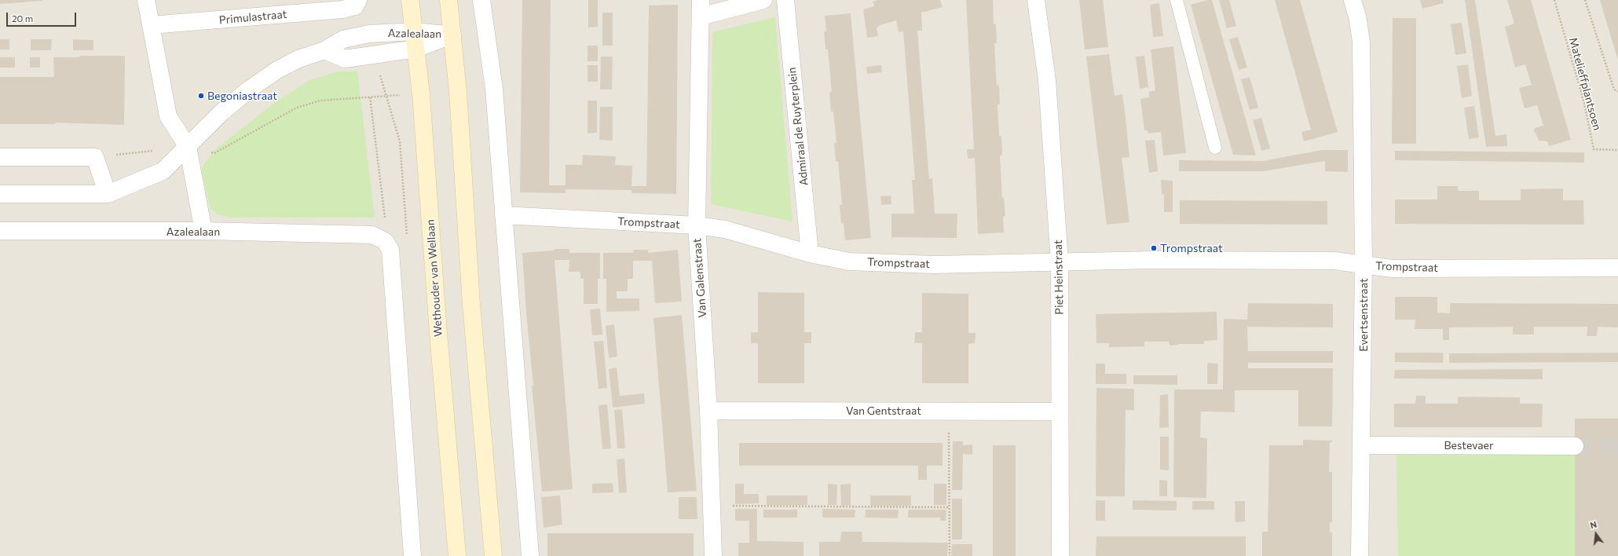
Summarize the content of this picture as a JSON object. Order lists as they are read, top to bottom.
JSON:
{
  "streets": {
    "main road": ["Wethouder van Wellaan"],
    "street": [
      "Primulastraat",
      "Azalealaan",
      "Admiraal de Ruyterplein",
      "Trompstraat",
      "Piet Heinstraat",
      "Van Galenstraat",
      "Evertsenstraat",
      "Van Gentstraat",
      "Bestevaer"
    ],
    "path": ["Matelieffplantsoen"]
  },
  "crossings": [
    ["Azalealaan", "Wethouder van Wellaan"],
    ["Admiraal de Ruyterplein", "Trompstraat"],
    ["Trompstraat", "Piet Heinstraat"],
    ["Trompstraat", "Van Galenstraat"],
    ["Trompstraat", "Evertsenstraat"],
    ["Piet Heinstraat", "Van Gentstraat"],
    ["Van Galenstraat", "Van Gentstraat"],
    ["Evertsenstraat", "Bestevaer"]
  ],
  "places": ["Begoniastraat", "Trompstraat"],
  "scale_bar": "20 m",
  "north": "top"
}
